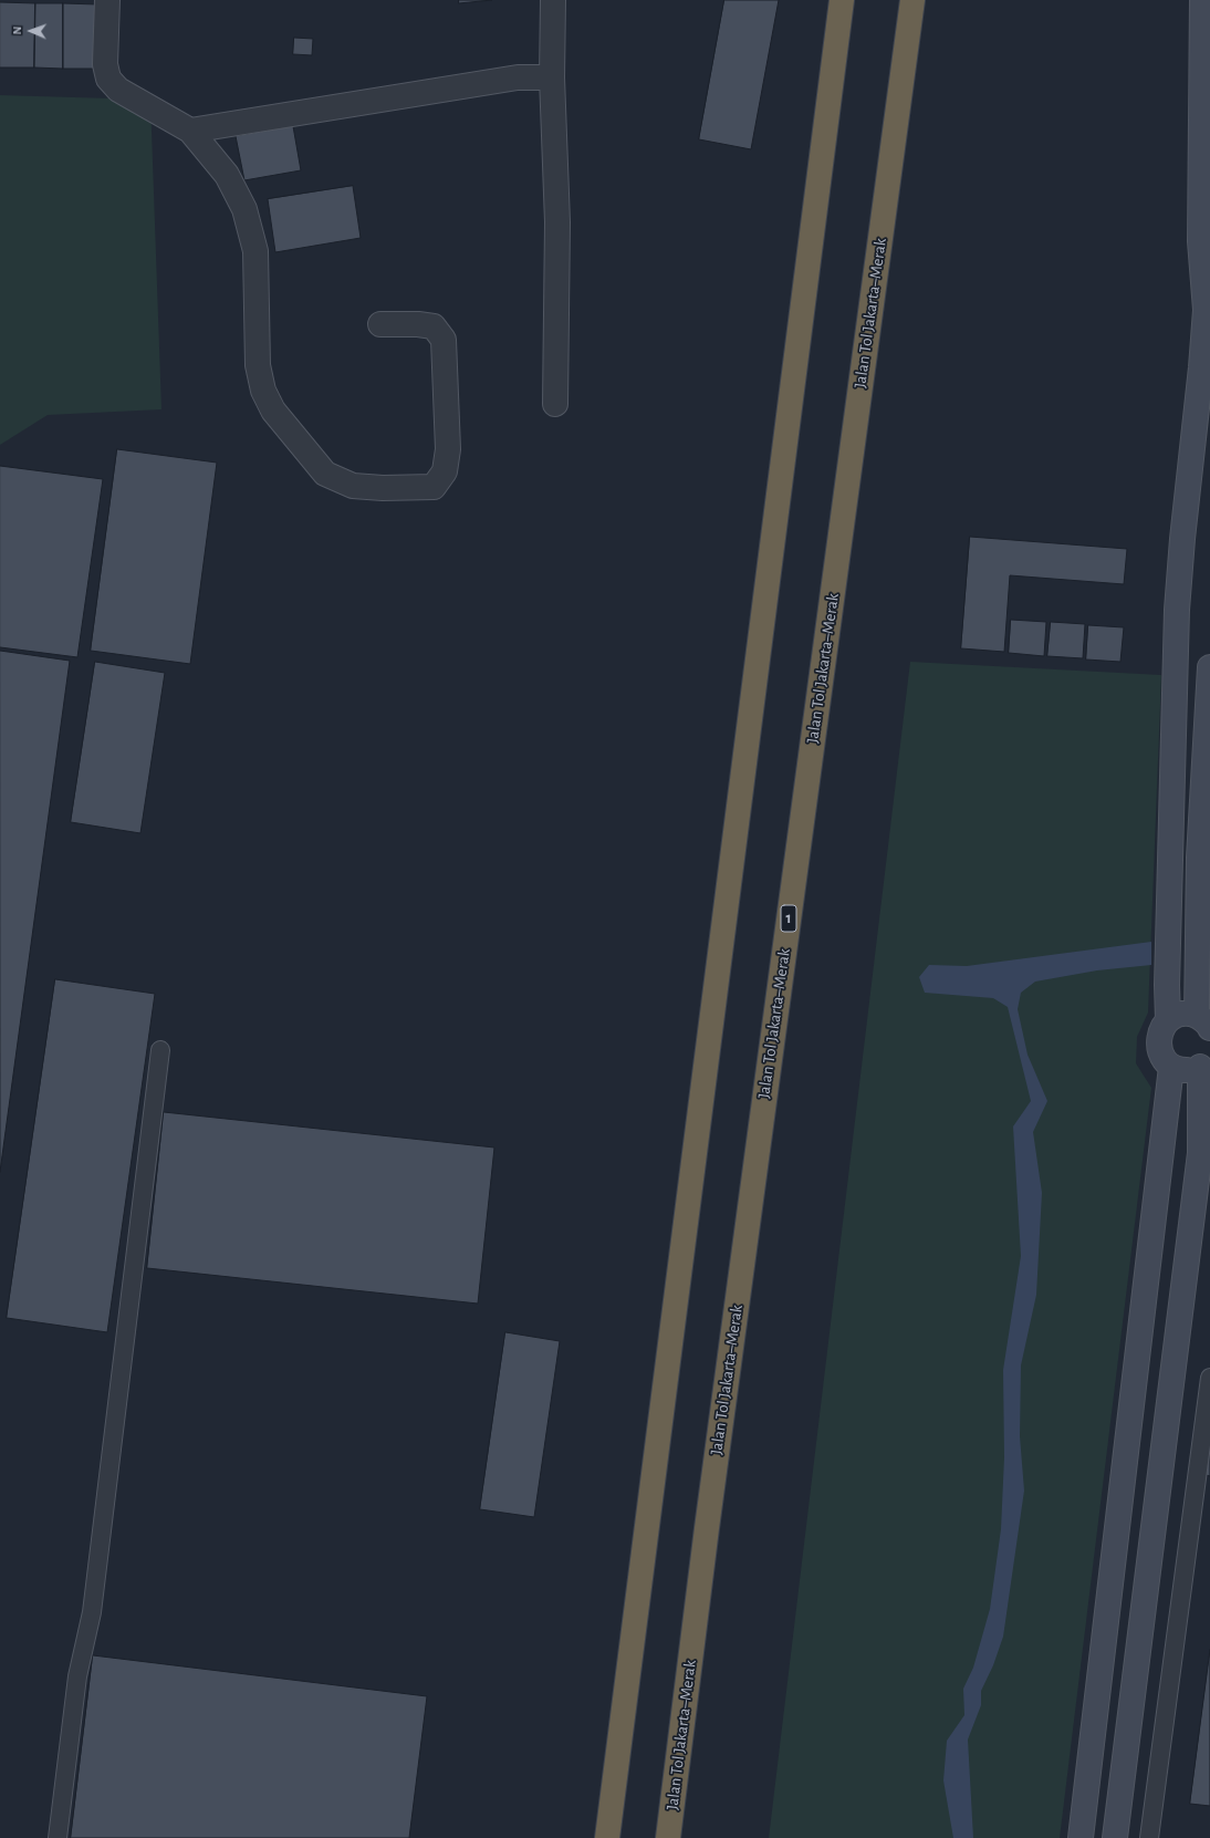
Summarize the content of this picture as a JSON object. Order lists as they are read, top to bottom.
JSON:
{
  "streets": {
    "highway": ["Jalan Tol Jakarta–Merak", "1"]
  },
  "north": "left"
}
